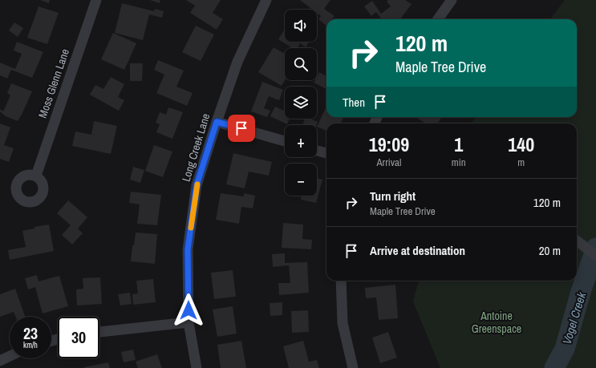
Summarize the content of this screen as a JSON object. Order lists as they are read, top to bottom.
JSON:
{
  "streets": {
    "street": ["Moss Glenn Lane", "Long Creek Lane"]
  },
  "water": ["Vogel Creek"],
  "parks": ["Antoine Greenspace"],
  "page": {
    "map_buttons": ["+", "−"],
    "turn": ["120 m", "Maple Tree Drive"],
    "then": "Then",
    "eta": [
      "19:09",
      "Arrival",
      "1",
      "min",
      "140",
      "m"
    ],
    "list": [
      {
        "name": "Turn right",
        "note": "Maple Tree Drive",
        "value": "120 m"
      },
      {
        "name": "Arrive at destination",
        "value": "20 m"
      }
    ],
    "speed": "23 km/h",
    "limit": "30"
  }
}
